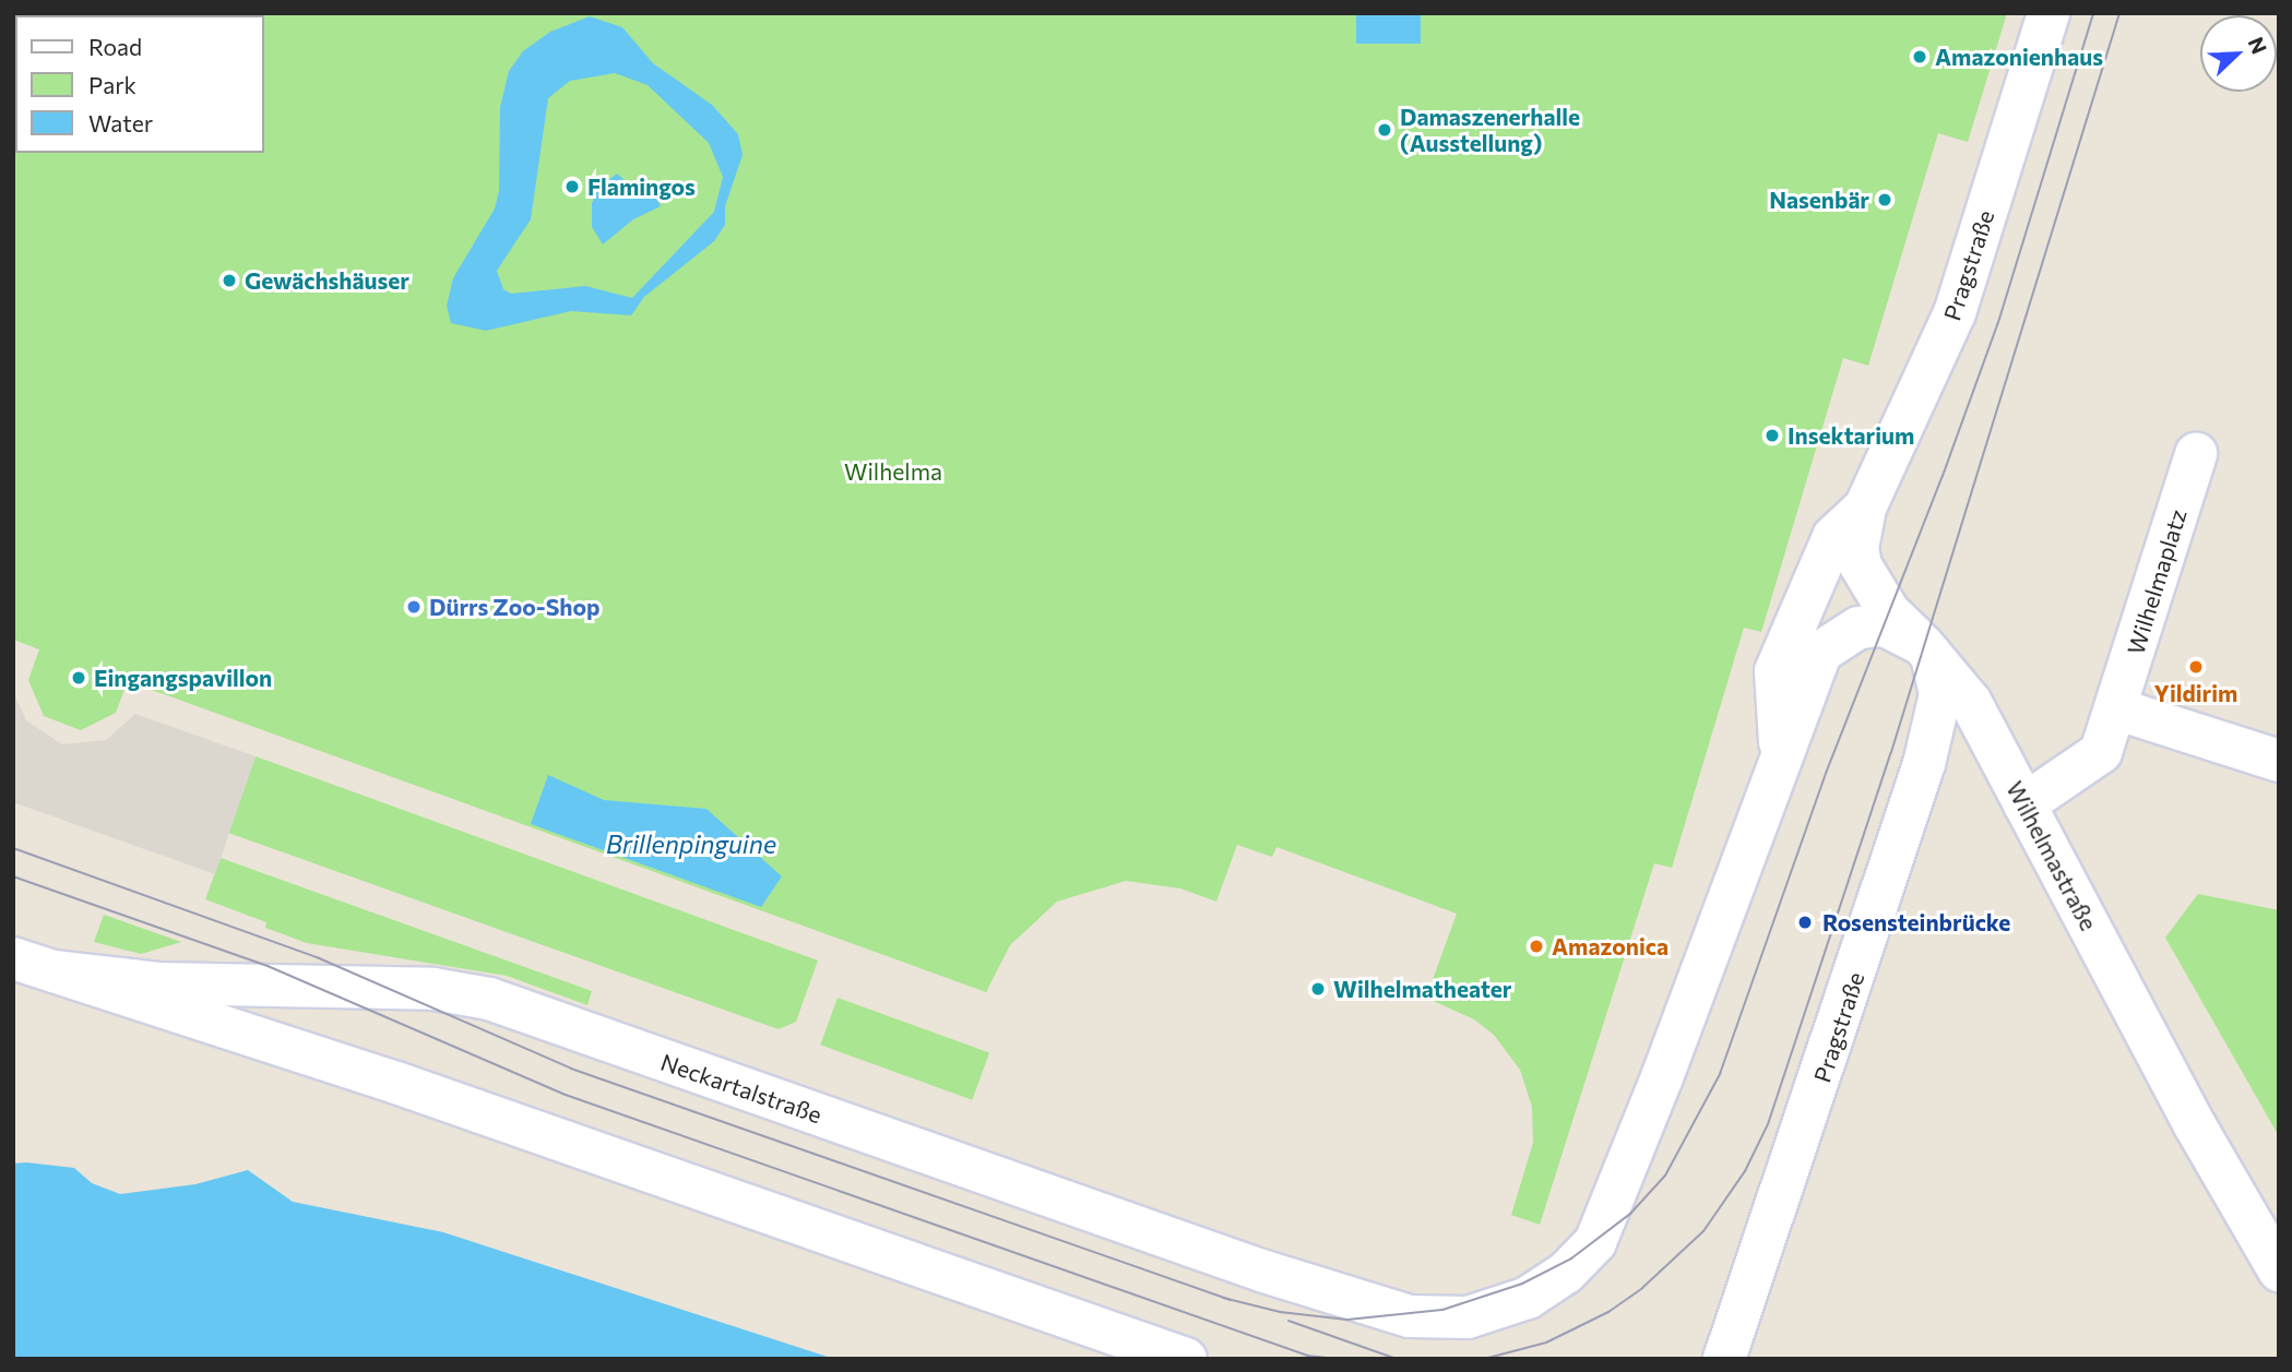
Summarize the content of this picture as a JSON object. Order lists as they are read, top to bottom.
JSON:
{
  "streets": {
    "main road": [
      "Pragstraße",
      "Wilhelmaplatz",
      "Wilhelmastraße",
      "Neckartalstraße"
    ]
  },
  "crossings": [
    ["Pragstraße", "Wilhelmastraße"],
    ["Pragstraße", "Neckartalstraße"],
    ["Wilhelmaplatz", "Wilhelmastraße"]
  ],
  "water": ["Brillenpinguine"],
  "parks": ["Wilhelma"],
  "places": [
    "Amazonienhaus",
    "Damaszenerhalle (Ausstellung)",
    "Flamingos",
    "Nasenbär",
    "Gewächshäuser",
    "Insektarium",
    "Dürrs Zoo-Shop",
    "Yildirim",
    "Eingangspavillon",
    "Rosensteinbrücke",
    "Amazonica",
    "Wilhelmatheater"
  ],
  "legend": ["Road", "Park", "Water"],
  "north": "top right"
}
